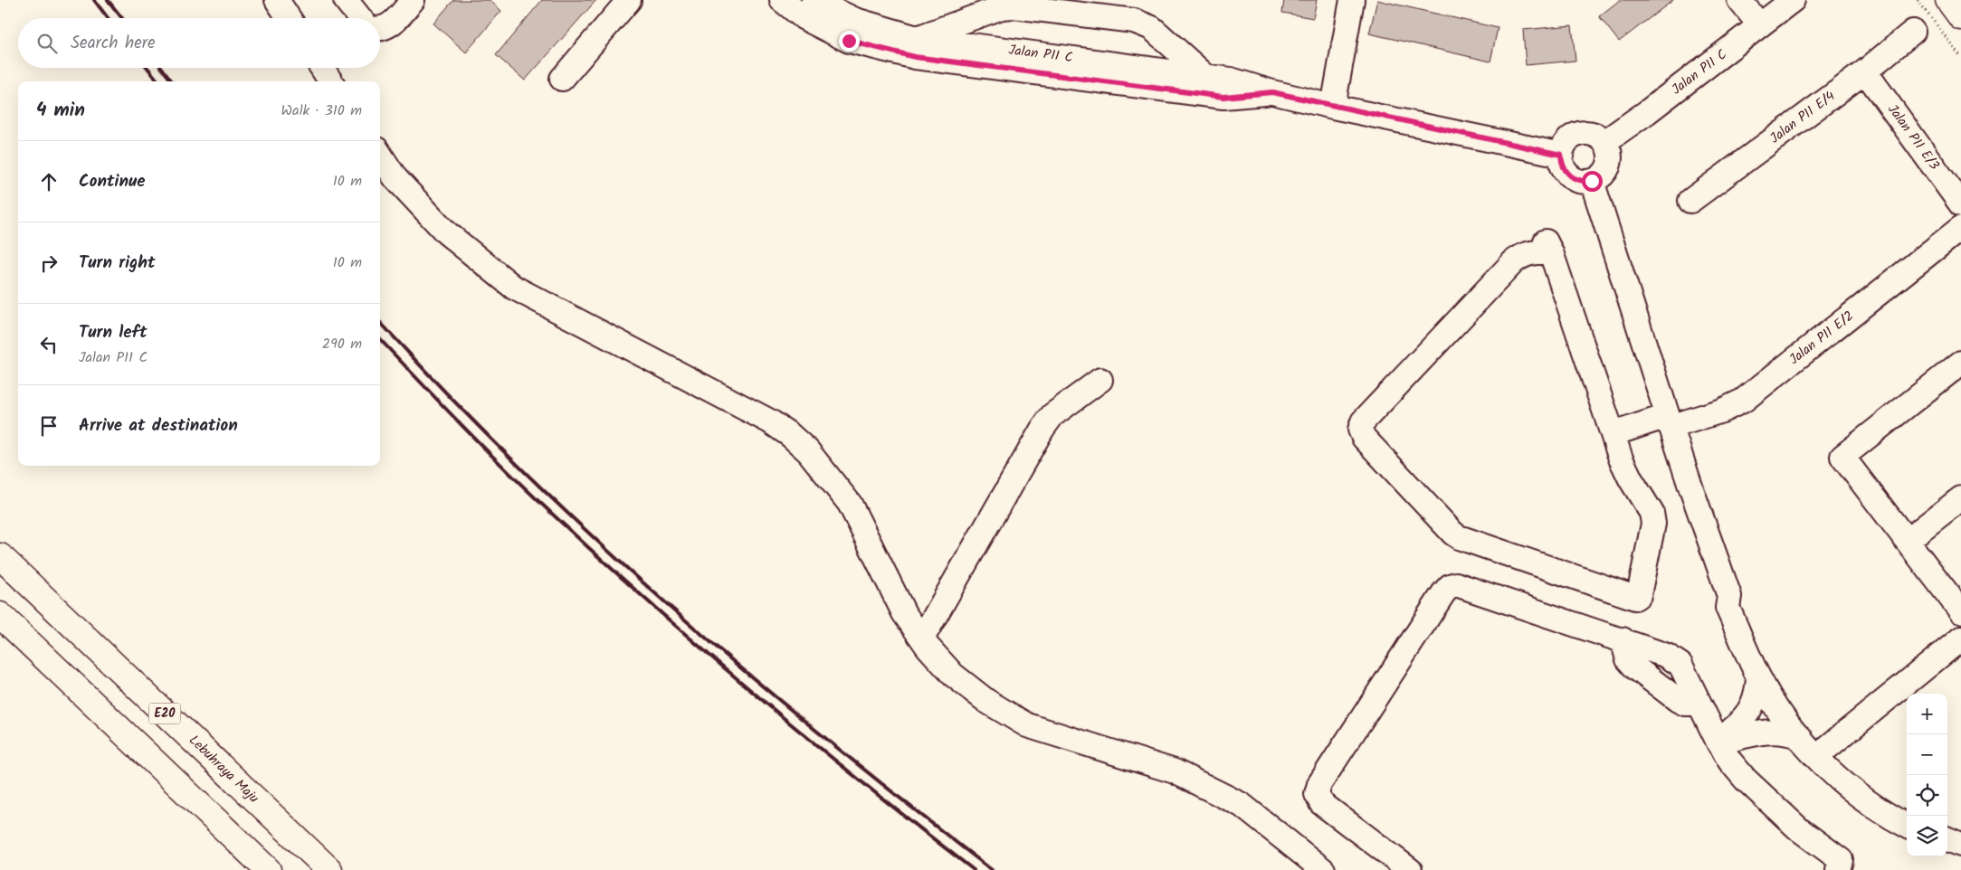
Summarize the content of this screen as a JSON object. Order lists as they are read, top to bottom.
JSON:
{
  "streets": {
    "main road": ["E20", "Lebuhraya Maju"],
    "street": [
      "Jalan P11 C",
      "Jalan P11 E/4",
      "Jalan P11 E/3",
      "Jalan P11 E/2"
    ]
  },
  "crossings": [
    ["Jalan P11 E/4", "Jalan P11 E/3"]
  ],
  "page": {
    "search": "Search here",
    "heading": ["4 min", "Walk · 310 m"],
    "list": [
      ["Continue", "10 m"],
      ["Turn right", "10 m"],
      ["Turn left", "Jalan P11 C", "290 m"],
      "Arrive at destination"
    ],
    "map_buttons": ["+", "−"]
  }
}
